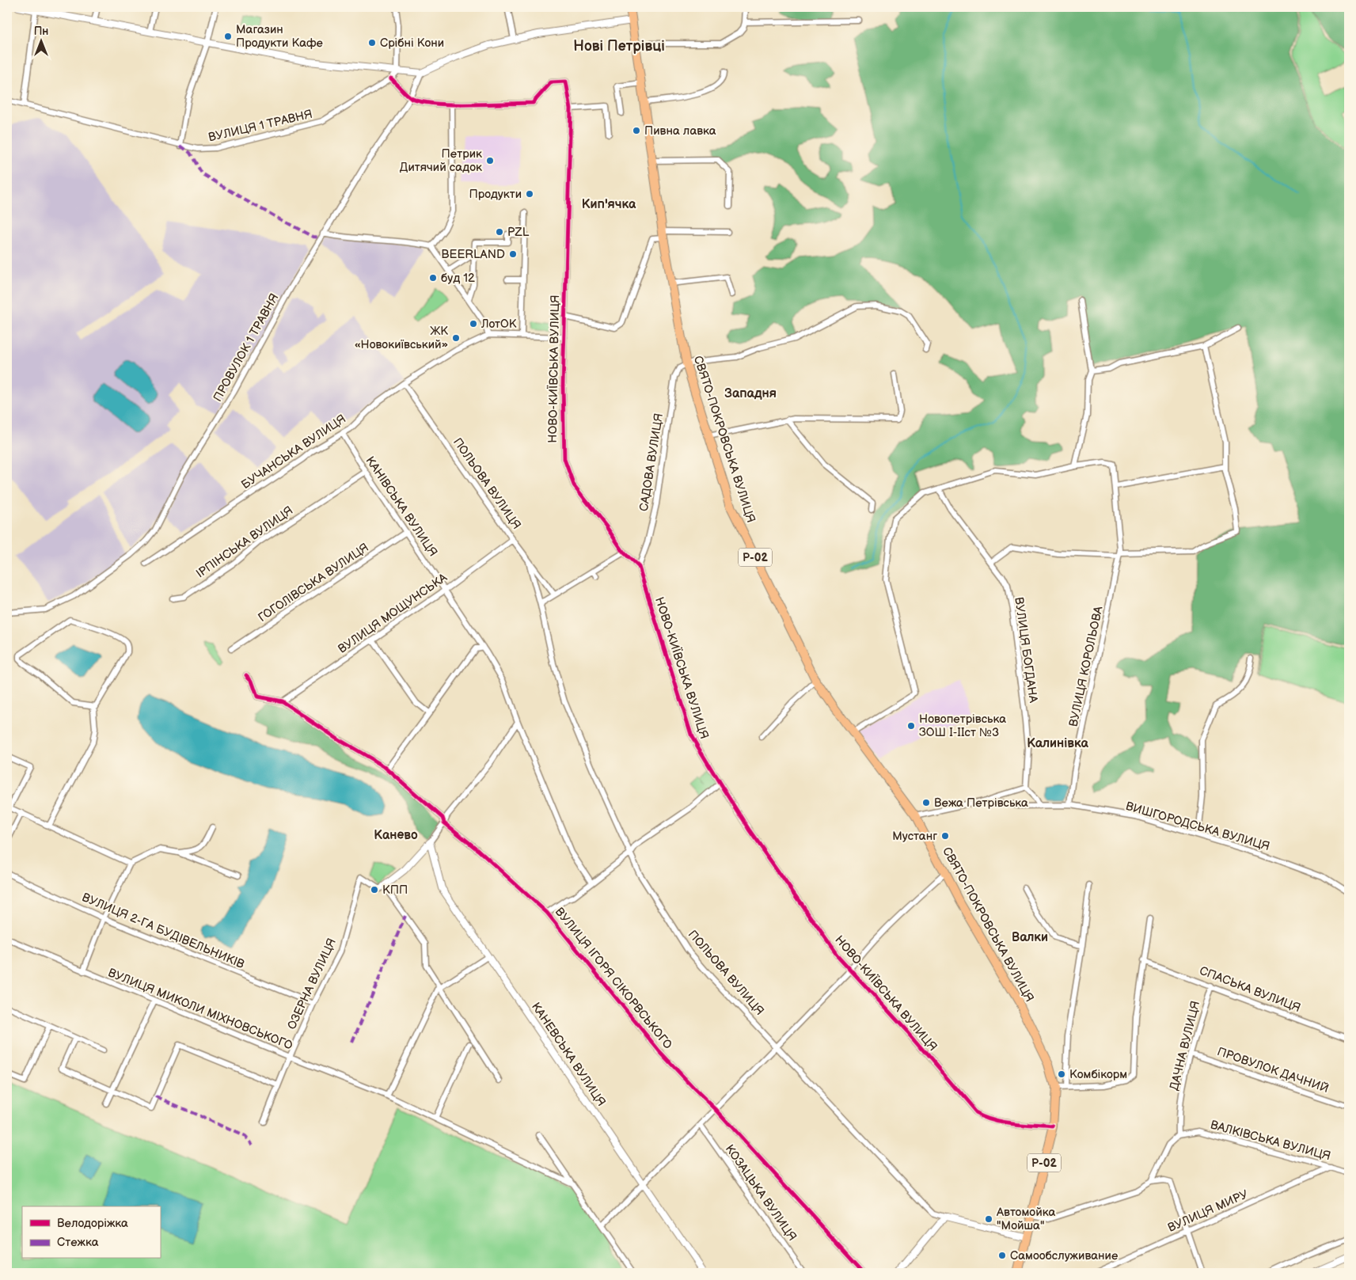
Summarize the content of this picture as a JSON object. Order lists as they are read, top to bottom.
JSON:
{
  "streets": {
    "main road": ["СВЯТО-ПОКРОВСЬКА ВУЛИЦЯ", "Р-02"],
    "street": [
      "ВУЛИЦЯ 1 ТРАВНЯ",
      "ПРОВУЛОК 1 ТРАВНЯ",
      "НОВО-КИЇВСЬКА ВУЛИЦЯ",
      "БУЧАНСЬКА ВУЛИЦЯ",
      "САДОВА ВУЛИЦЯ",
      "ПОЛЬОВА ВУЛИЦЯ",
      "КАНІВСЬКА ВУЛИЦЯ",
      "ІРПІНСЬКА ВУЛИЦЯ",
      "ГОГОЛІВСЬКА ВУЛИЦЯ",
      "ВУЛИЦЯ МОЩУНСЬКА",
      "ВУЛИЦЯ БОГДАНА",
      "ВУЛИЦЯ КОРОЛЬОВА",
      "ВИШГОРОДСЬКА ВУЛИЦЯ",
      "ВУЛИЦЯ 2-ГА БУДІВЕЛЬНИКІВ",
      "ВУЛИЦЯ ІГОРЯ СІКОРВСЬКОГО",
      "ОЗЕРНА ВУЛИЦЯ",
      "СПАСЬКА ВУЛИЦЯ",
      "ВУЛИЦЯ МИКОЛИ МІХНОВСЬКОГО",
      "ДАЧНА ВУЛИЦЯ",
      "КАНЕВСЬКА ВУЛИЦЯ",
      "ПРОВУЛОК ДАЧНИЙ",
      "ВАЛКІВСЬКА ВУЛИЦЯ",
      "КОЗАЦЬКА ВУЛИЦЯ",
      "ВУЛИЦЯ МИРУ"
    ]
  },
  "crossings": [
    ["НОВО-КИЇВСЬКА ВУЛИЦЯ", "СВЯТО-ПОКРОВСЬКА ВУЛИЦЯ"],
    ["НОВО-КИЇВСЬКА ВУЛИЦЯ", "БУЧАНСЬКА ВУЛИЦЯ"],
    ["НОВО-КИЇВСЬКА ВУЛИЦЯ", "САДОВА ВУЛИЦЯ"],
    ["СВЯТО-ПОКРОВСЬКА ВУЛИЦЯ", "САДОВА ВУЛИЦЯ"],
    ["СВЯТО-ПОКРОВСЬКА ВУЛИЦЯ", "ПОЛЬОВА ВУЛИЦЯ"],
    ["СВЯТО-ПОКРОВСЬКА ВУЛИЦЯ", "ВИШГОРОДСЬКА ВУЛИЦЯ"],
    ["БУЧАНСЬКА ВУЛИЦЯ", "ПОЛЬОВА ВУЛИЦЯ"],
    ["БУЧАНСЬКА ВУЛИЦЯ", "КАНІВСЬКА ВУЛИЦЯ"],
    ["ПОЛЬОВА ВУЛИЦЯ", "ВУЛИЦЯ МОЩУНСЬКА"],
    ["КАНІВСЬКА ВУЛИЦЯ", "ІРПІНСЬКА ВУЛИЦЯ"],
    ["КАНІВСЬКА ВУЛИЦЯ", "ГОГОЛІВСЬКА ВУЛИЦЯ"],
    ["КАНІВСЬКА ВУЛИЦЯ", "ВУЛИЦЯ МОЩУНСЬКА"],
    ["ВУЛИЦЯ МОЩУНСЬКА", "ВУЛИЦЯ ІГОРЯ СІКОРВСЬКОГО"],
    ["ВУЛИЦЯ БОГДАНА", "ВИШГОРОДСЬКА ВУЛИЦЯ"],
    ["ВУЛИЦЯ КОРОЛЬОВА", "ВИШГОРОДСЬКА ВУЛИЦЯ"],
    ["ВУЛИЦЯ 2-ГА БУДІВЕЛЬНИКІВ", "ОЗЕРНА ВУЛИЦЯ"],
    ["ОЗЕРНА ВУЛИЦЯ", "ВУЛИЦЯ МИКОЛИ МІХНОВСЬКОГО"],
    ["СПАСЬКА ВУЛИЦЯ", "ДАЧНА ВУЛИЦЯ"],
    ["ДАЧНА ВУЛИЦЯ", "ПРОВУЛОК ДАЧНИЙ"],
    ["ДАЧНА ВУЛИЦЯ", "ВАЛКІВСЬКА ВУЛИЦЯ"],
    ["ВАЛКІВСЬКА ВУЛИЦЯ", "ВУЛИЦЯ МИРУ"]
  ],
  "districts": [
    "Нові Петрівці",
    "Кип'ячка",
    "Западня",
    "Калинівка",
    "Канево",
    "Валки"
  ],
  "places": [
    "Магазин Продукти Кафе",
    "Срібні Кони",
    "Пивна лавка",
    "Петрик Дитячий садок",
    "Продукти",
    "PZL",
    "BEERLAND",
    "буд 12",
    "ЛотОК",
    "ЖК «Новокиївський»",
    "Новопетрівська ЗОШ I-IIст №3",
    "Вежа Петрівська",
    "Мустанг",
    "КПП",
    "Комбікорм",
    "Автомойка \"Мойша\"",
    "Самообслуживание"
  ],
  "legend": ["Велодоріжка", "Стежка"],
  "north": "top"
}
